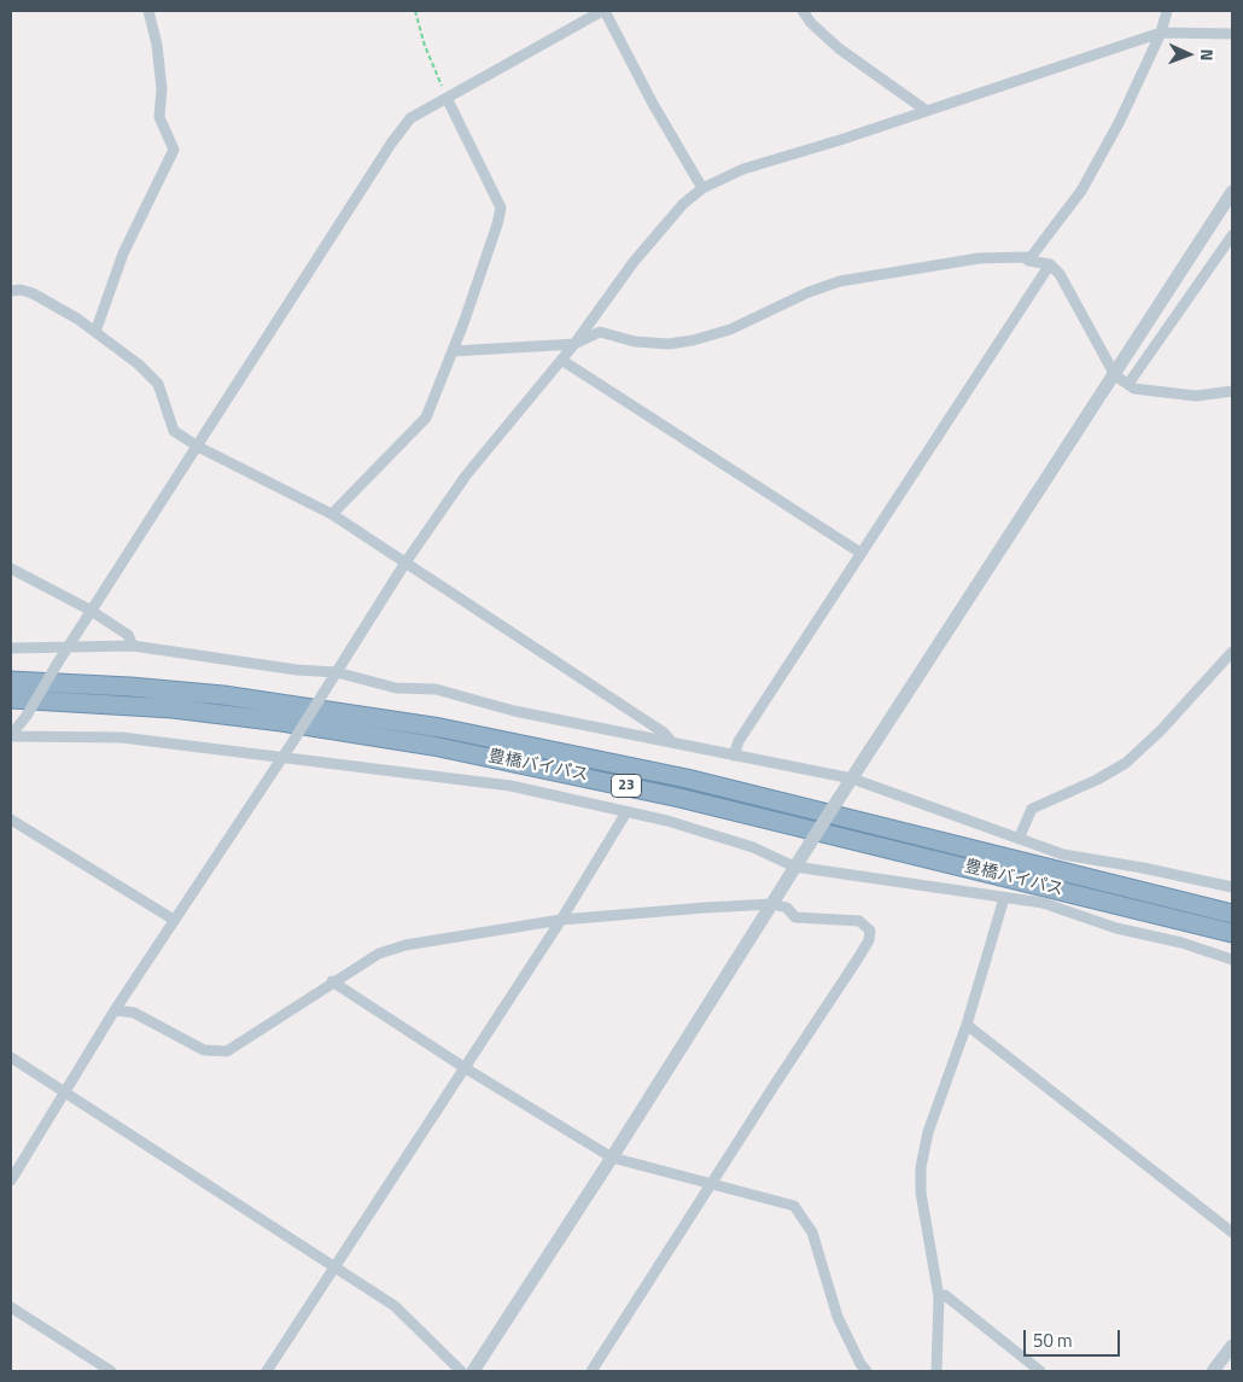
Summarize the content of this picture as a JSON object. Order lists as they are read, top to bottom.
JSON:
{
  "streets": {
    "highway": ["豊橋バイパス", "23"]
  },
  "scale_bar": "50 m",
  "north": "right"
}
